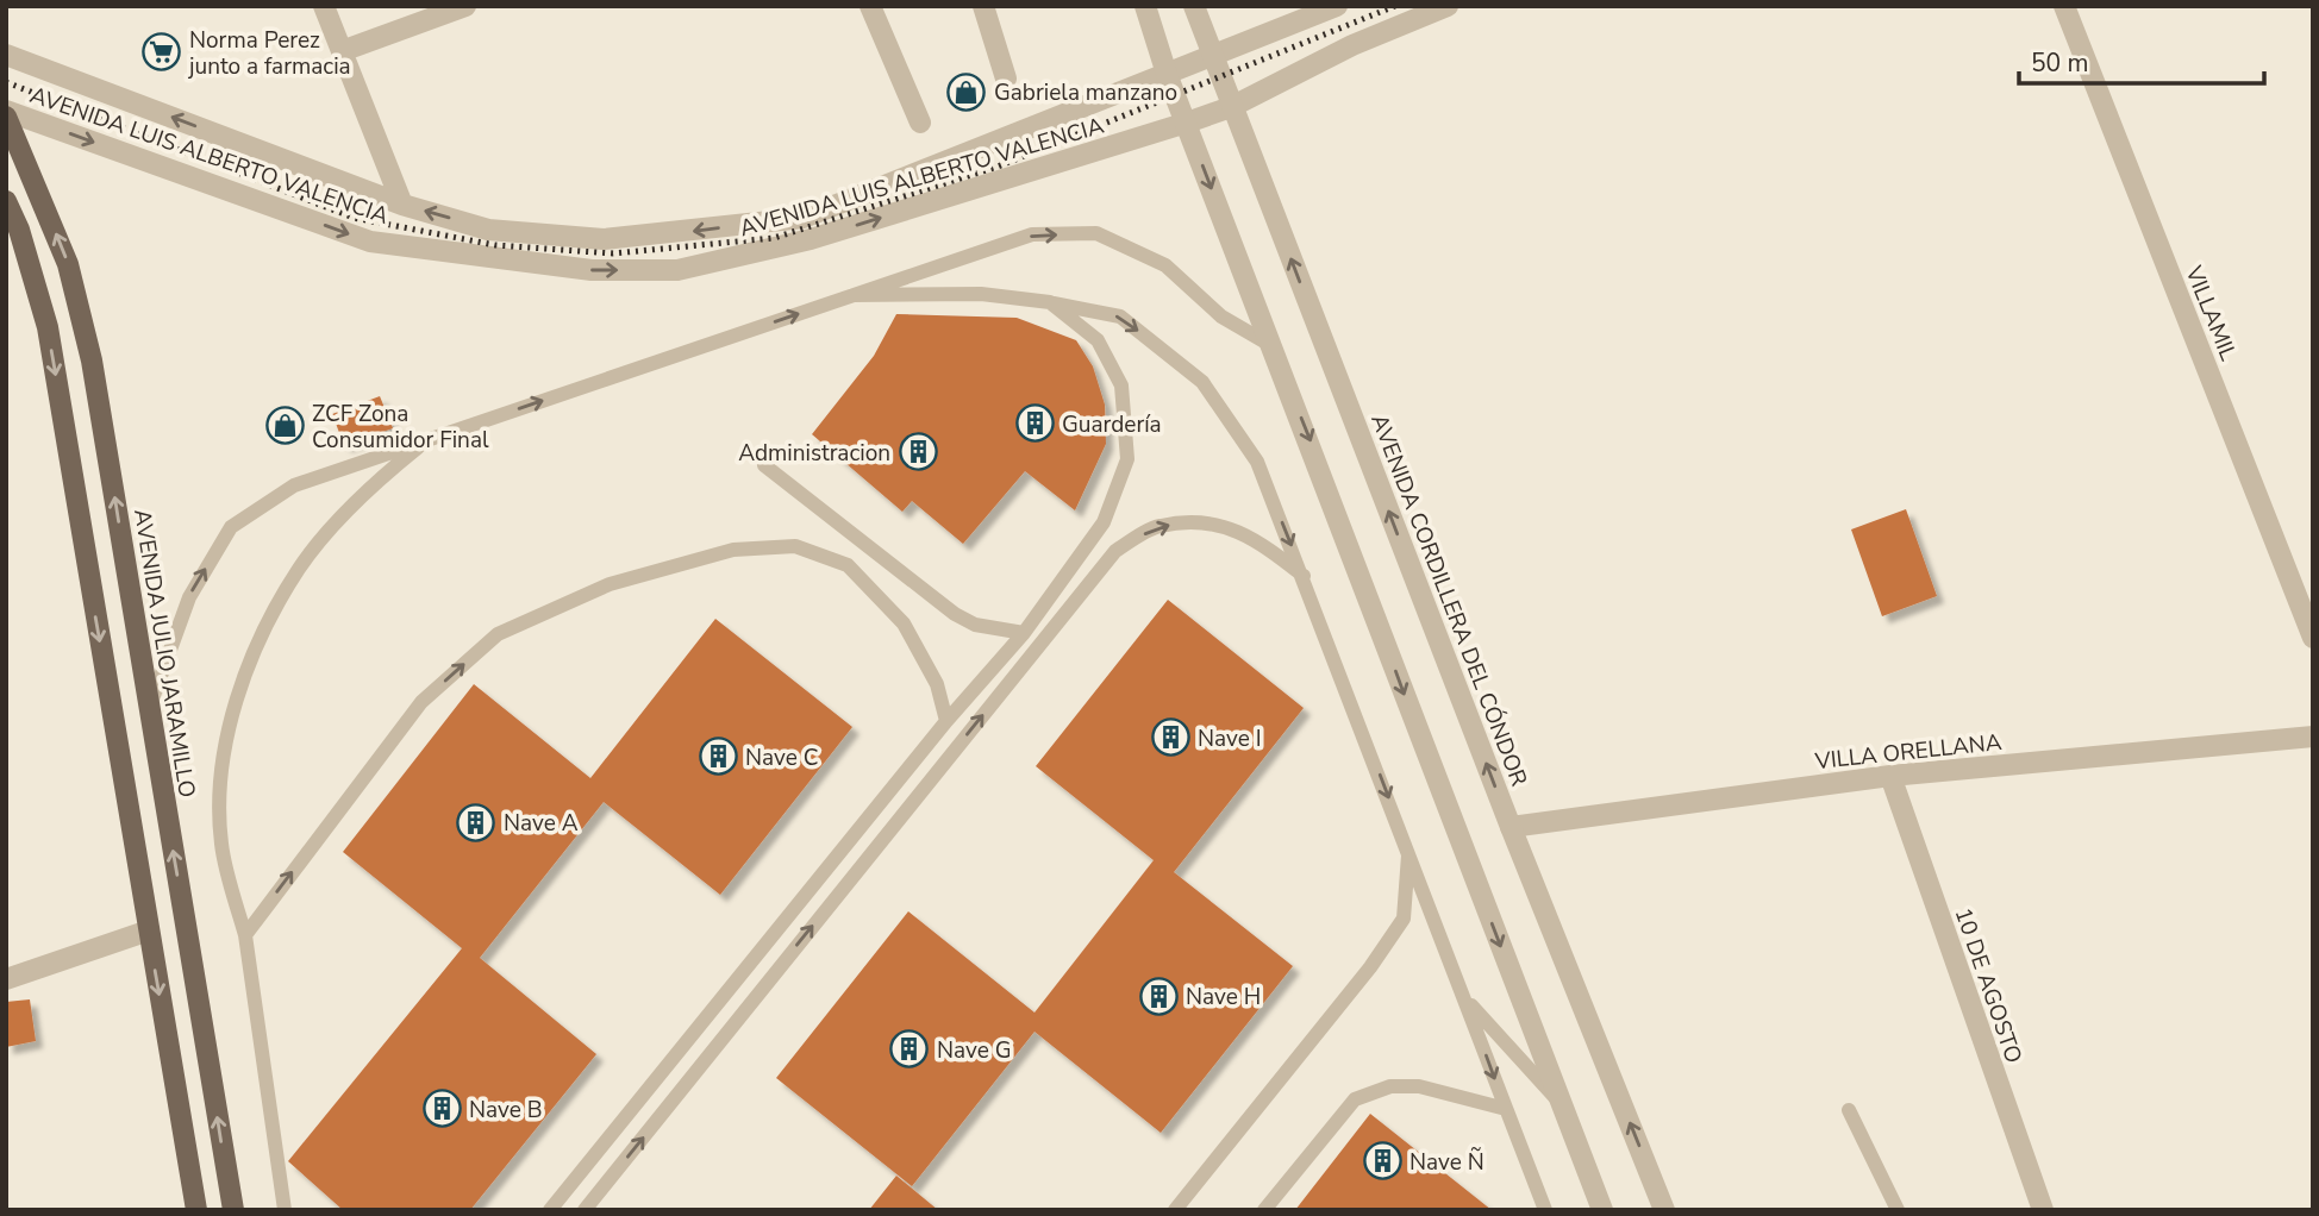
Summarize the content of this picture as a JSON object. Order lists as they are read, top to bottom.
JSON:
{
  "streets": {
    "main road": ["AVENIDA JULIO JARAMILLO"],
    "street": [
      "AVENIDA LUIS ALBERTO VALENCIA",
      "VILLAMIL",
      "AVENIDA CORDILLERA DEL CÓNDOR",
      "VILLA ORELLANA",
      "10 DE AGOSTO"
    ]
  },
  "crossings": [
    ["AVENIDA LUIS ALBERTO VALENCIA", "AVENIDA CORDILLERA DEL CÓNDOR"],
    ["AVENIDA LUIS ALBERTO VALENCIA", "AVENIDA JULIO JARAMILLO"],
    ["AVENIDA CORDILLERA DEL CÓNDOR", "VILLA ORELLANA"],
    ["VILLA ORELLANA", "10 DE AGOSTO"]
  ],
  "places": {
    "supermarket": ["Norma Perez junto a farmacia"],
    "shop": ["Gabriela manzano", "ZCF Zona Consumidor Final"],
    "building": [
      "Guardería",
      "Administracion",
      "Nave I",
      "Nave C",
      "Nave A",
      "Nave H",
      "Nave G",
      "Nave B",
      "Nave Ñ"
    ]
  },
  "scale_bar": "50 m"
}
